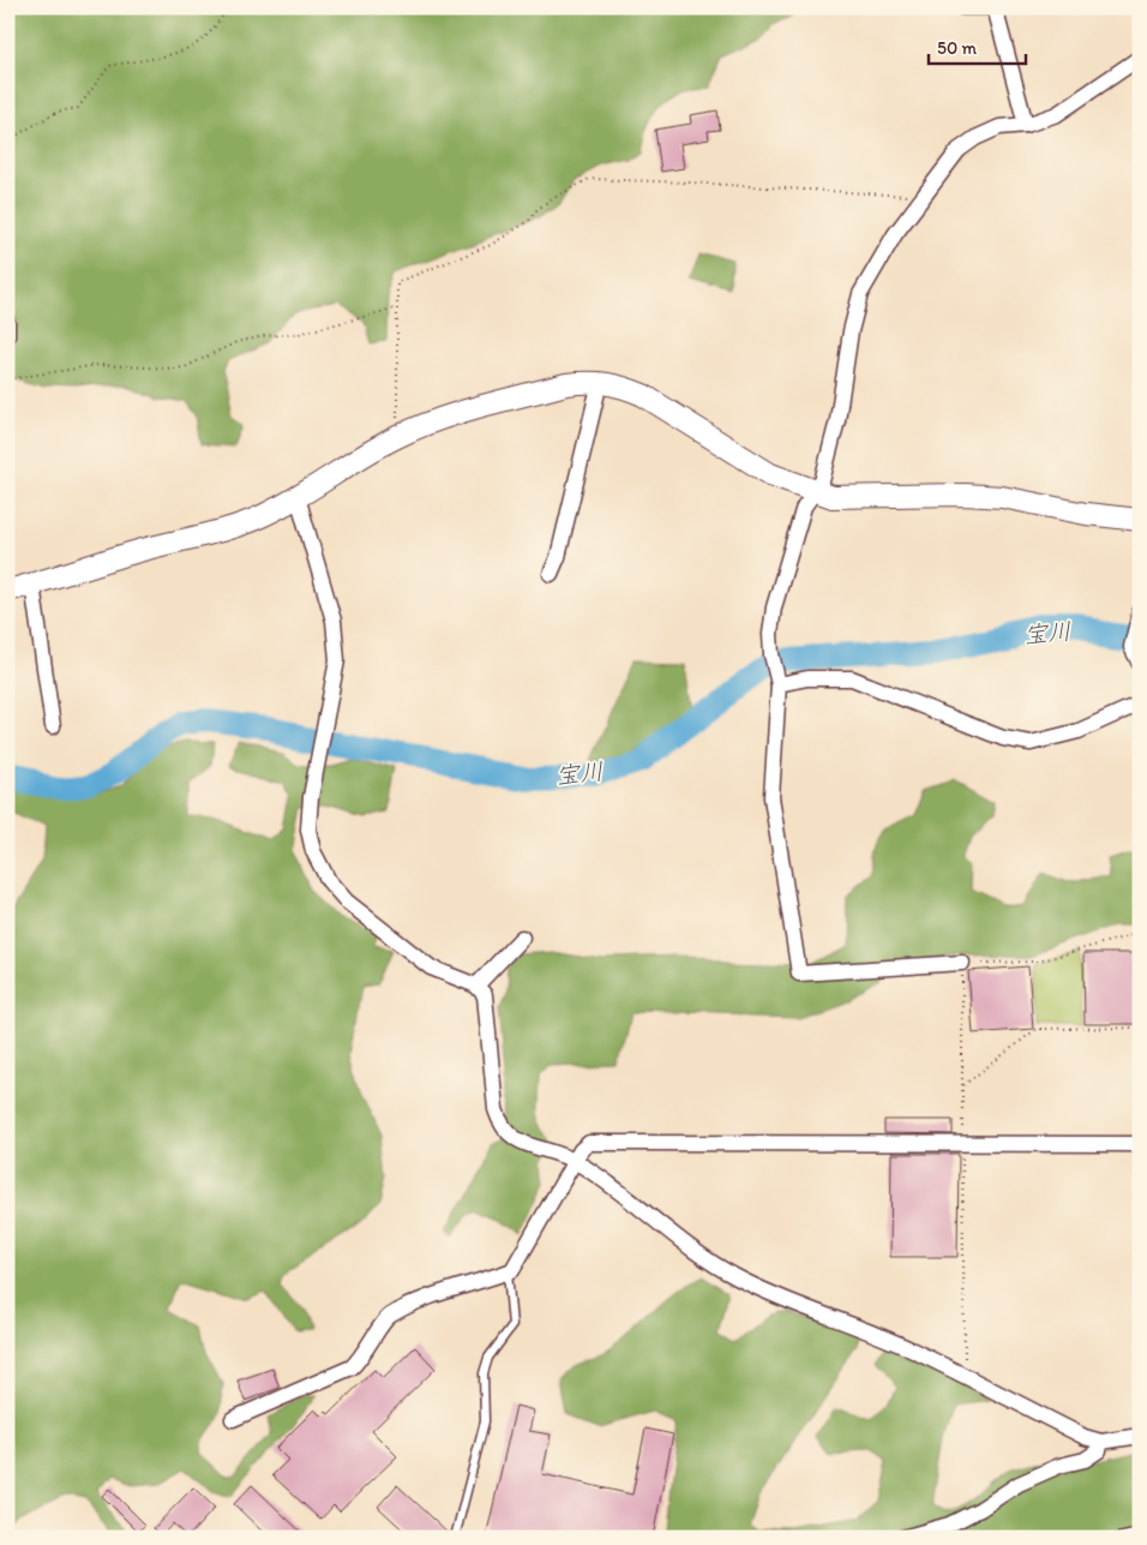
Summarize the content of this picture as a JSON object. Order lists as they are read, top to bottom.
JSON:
{
  "water": ["宝川"],
  "scale_bar": "50 m"
}
